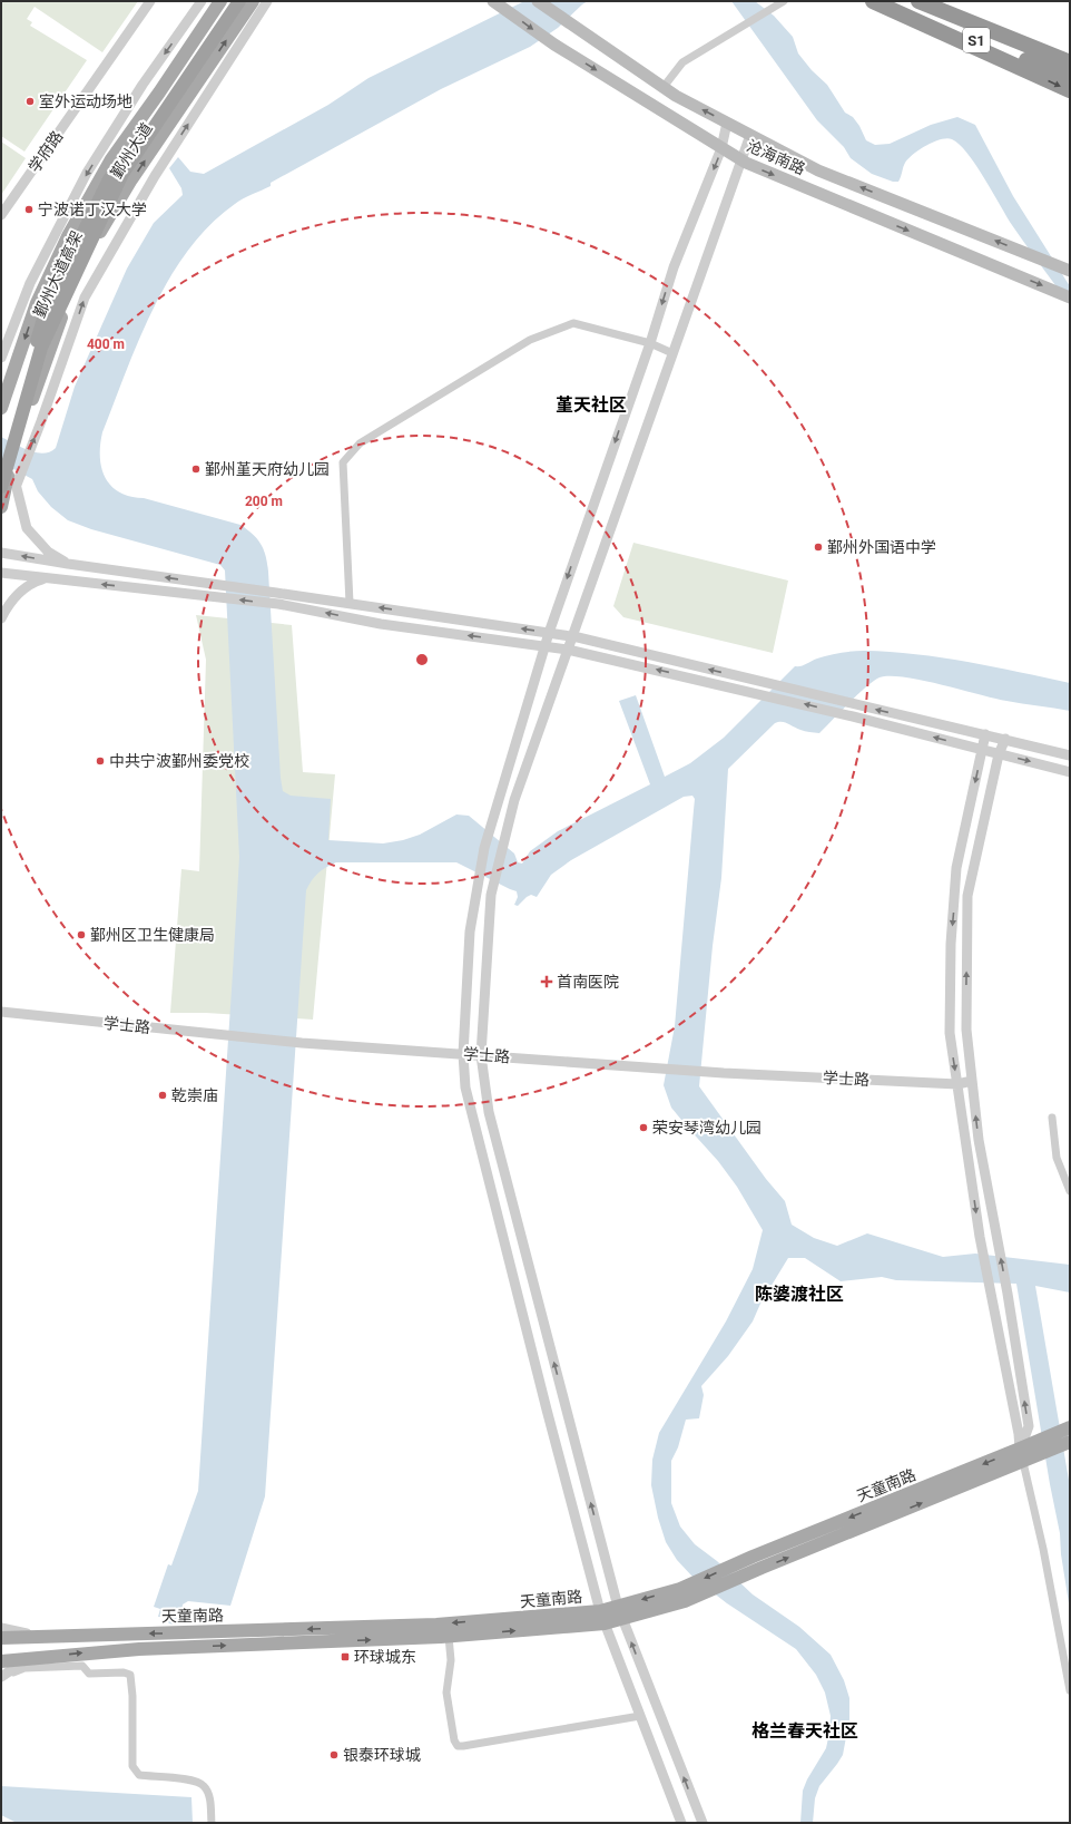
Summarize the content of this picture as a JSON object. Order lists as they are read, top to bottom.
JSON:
{
  "streets": {
    "highway": ["S1", "鄞州大道高架"],
    "main road": ["鄞州大道", "沧海南路", "天童南路"],
    "street": ["学府路", "学士路"]
  },
  "districts": ["堇天社区", "陈婆渡社区", "格兰春天社区"],
  "places": {
    "other": [
      "室外运动场地",
      "宁波诺丁汉大学",
      "鄞州堇天府幼儿园",
      "鄞州外国语中学",
      "中共宁波鄞州委党校",
      "鄞州区卫生健康局",
      "乾崇庙",
      "荣安琴湾幼儿园",
      "银泰环球城"
    ],
    "health": ["首南医院"],
    "transit": ["环球城东"]
  },
  "rings": ["400 m", "200 m"]
}
